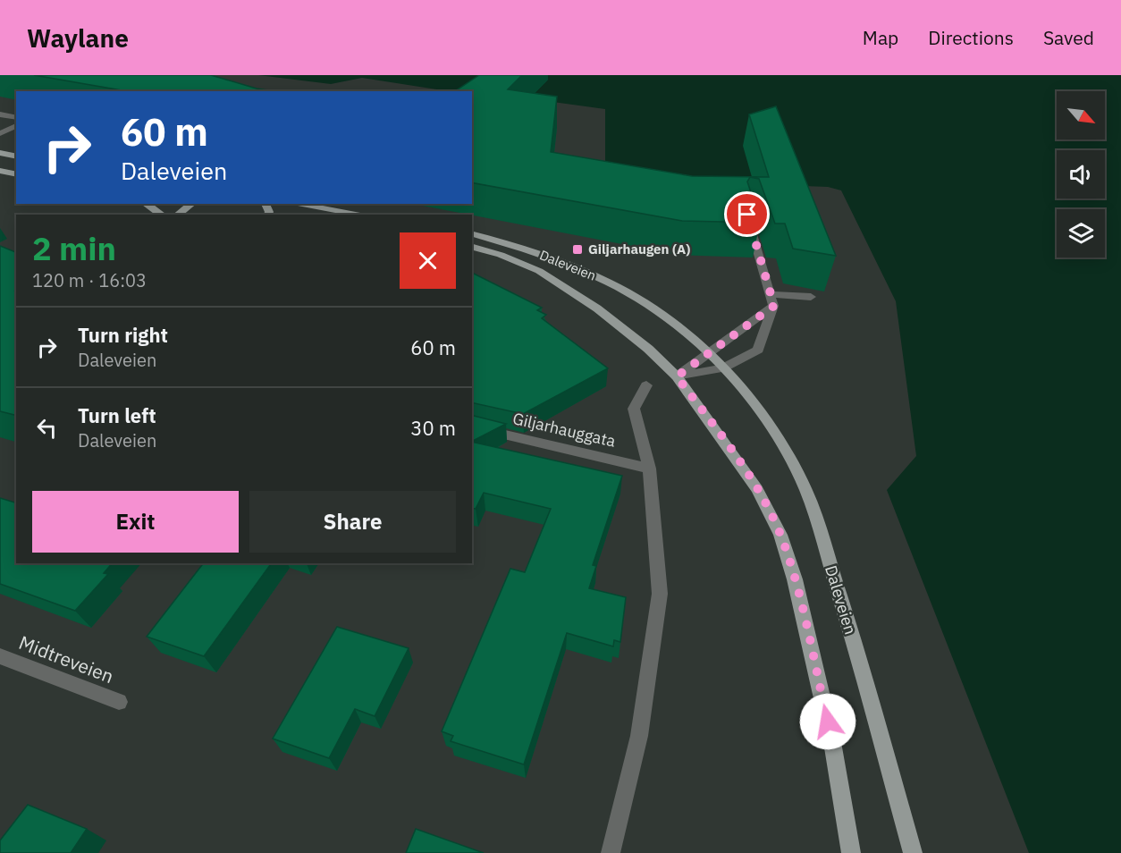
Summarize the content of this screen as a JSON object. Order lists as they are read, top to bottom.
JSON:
{
  "streets": {
    "main road": ["Daleveien"],
    "street": ["Giljarhauggata", "Midtreveien"]
  },
  "places": {
    "transit": ["Giljarhaugen (A)"]
  },
  "north": "bottom right",
  "page": {
    "header": "Waylane",
    "nav": ["Map", "Directions", "Saved"],
    "turn": ["60 m", "Daleveien"],
    "heading": ["2 min", "120 m · 16:03"],
    "list": [
      {
        "name": "Turn right",
        "note": "Daleveien",
        "value": "60 m"
      },
      {
        "name": "Turn left",
        "note": "Daleveien",
        "value": "30 m"
      }
    ],
    "buttons": ["Exit", "Share"]
  }
}
